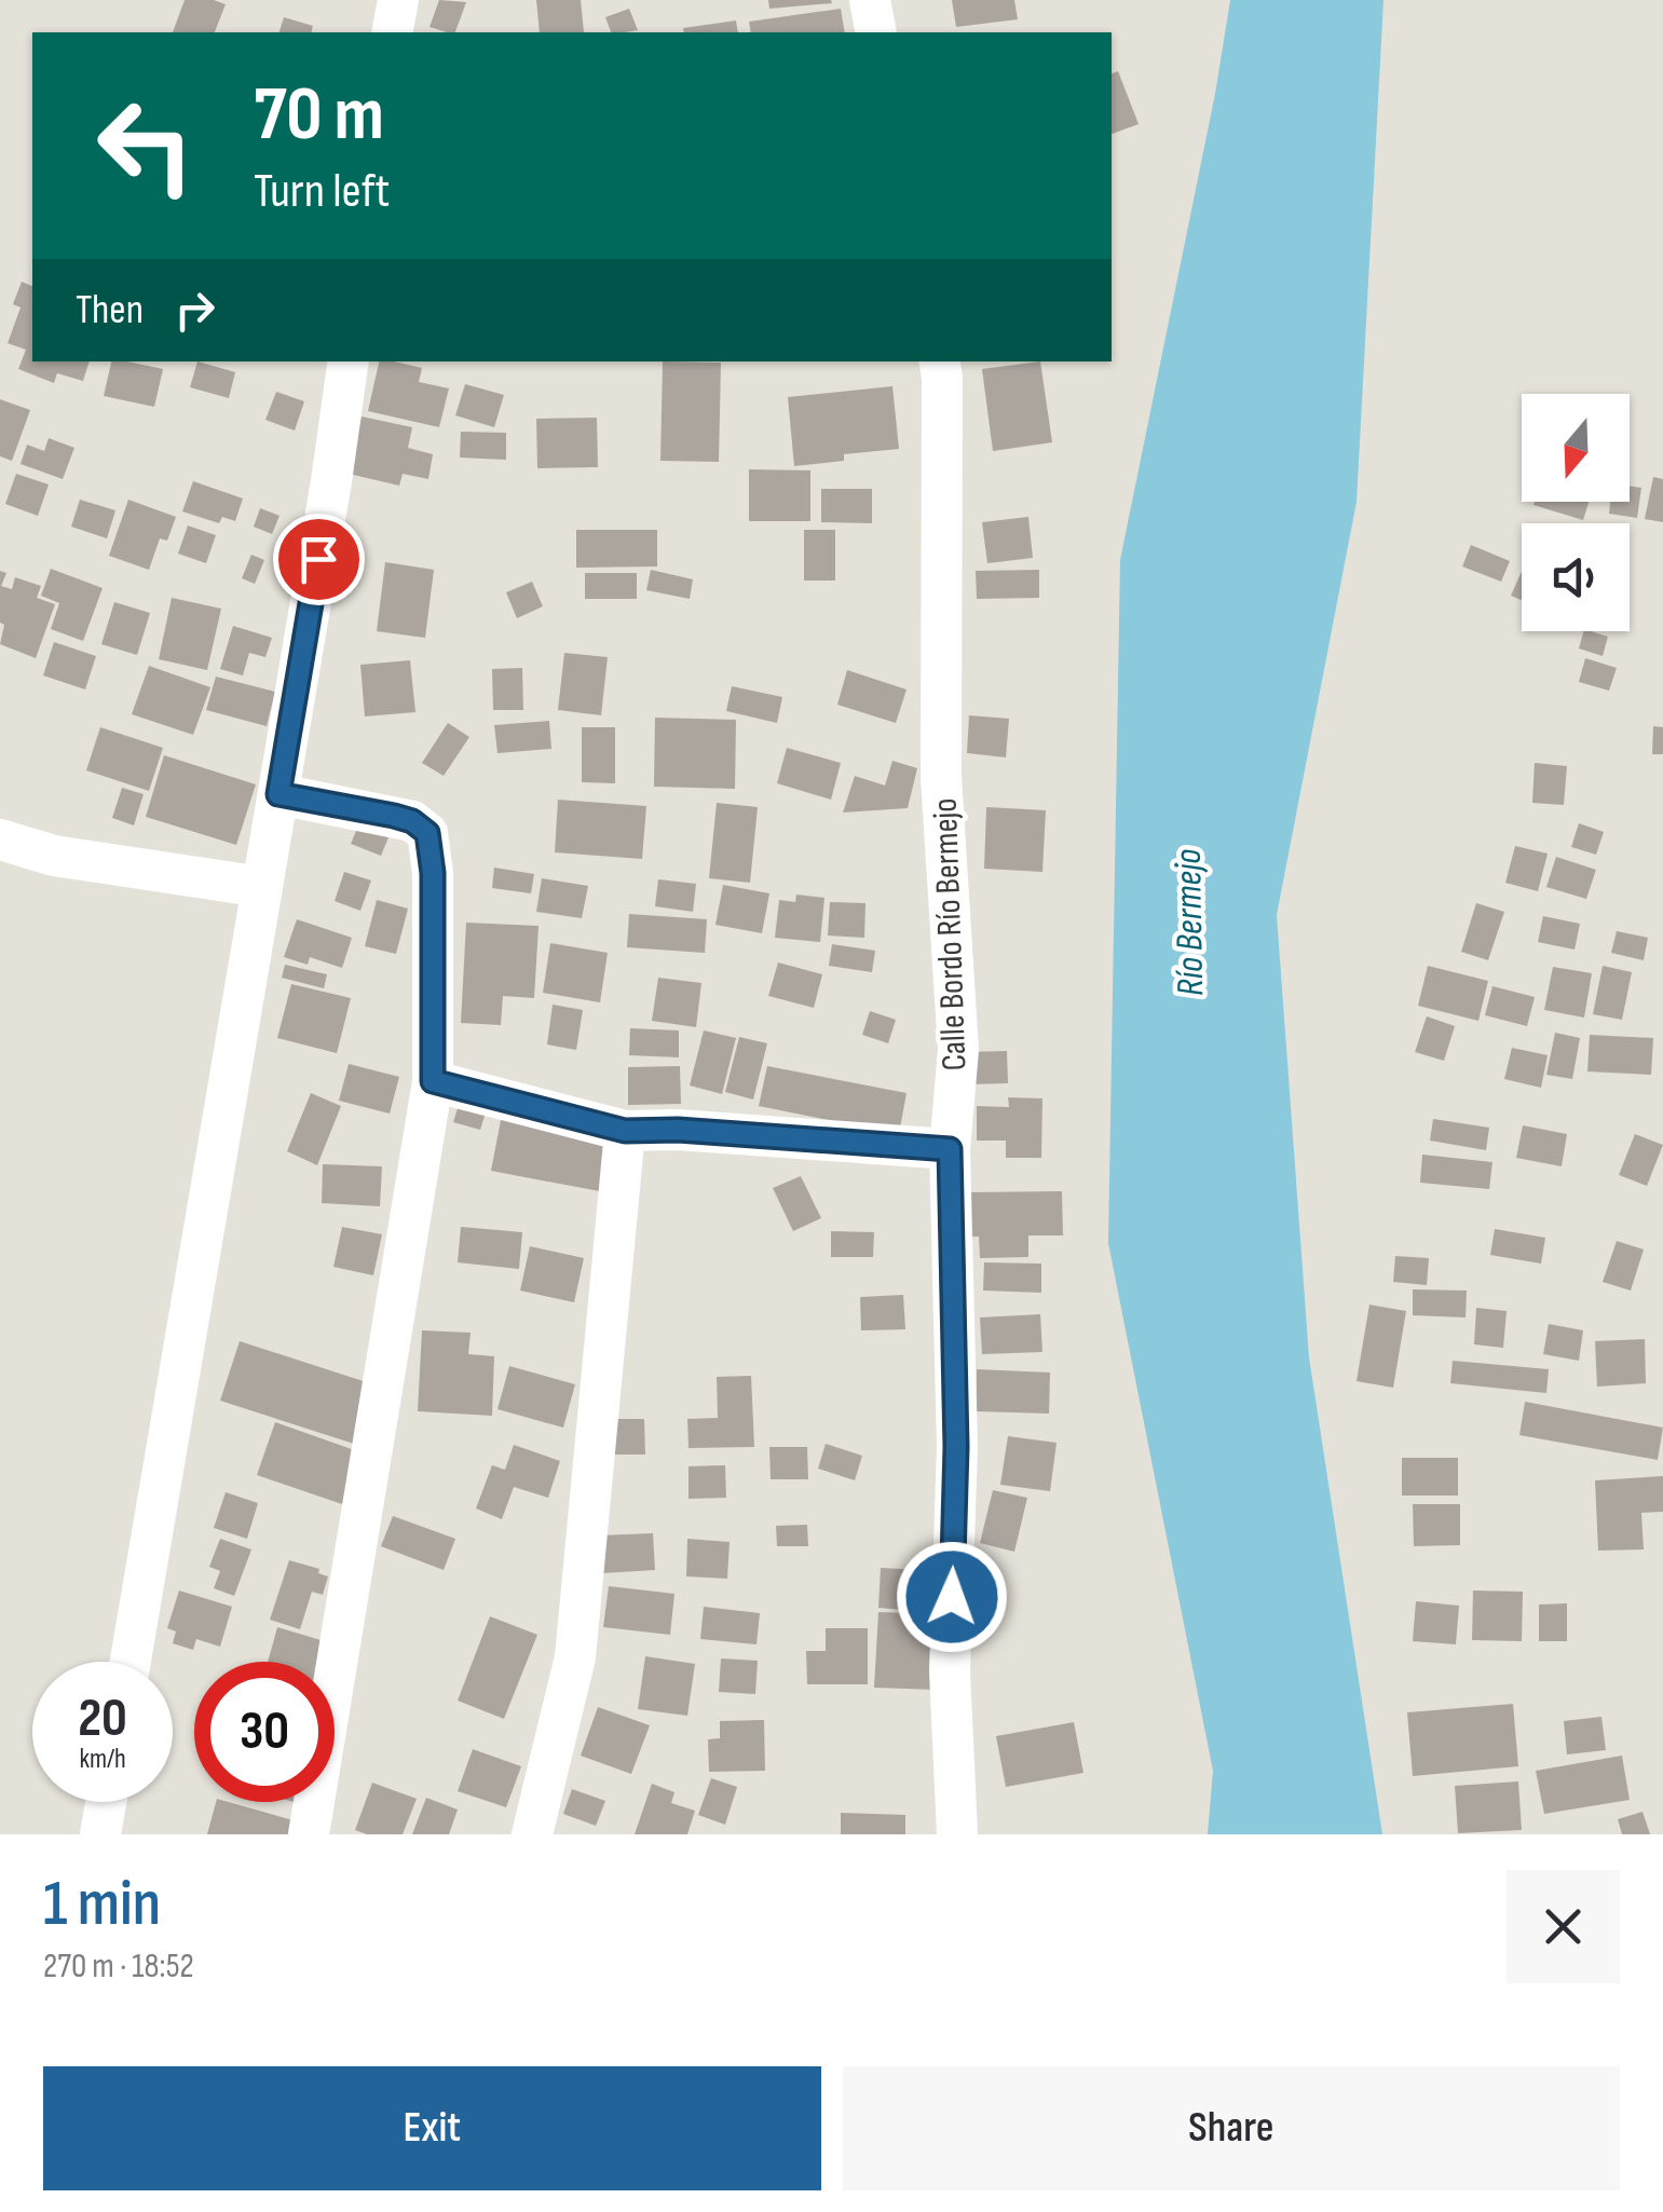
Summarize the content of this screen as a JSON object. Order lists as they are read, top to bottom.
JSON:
{
  "streets": {
    "street": ["Calle Bordo Río Bermejo"]
  },
  "water": ["Río Bermejo"],
  "north": "bottom",
  "page": {
    "turn": ["70 m", "Turn left"],
    "then": "Then",
    "speed": "20 km/h",
    "limit": "30",
    "heading": ["1 min", "270 m · 18:52"],
    "buttons": ["Exit", "Share"]
  }
}
